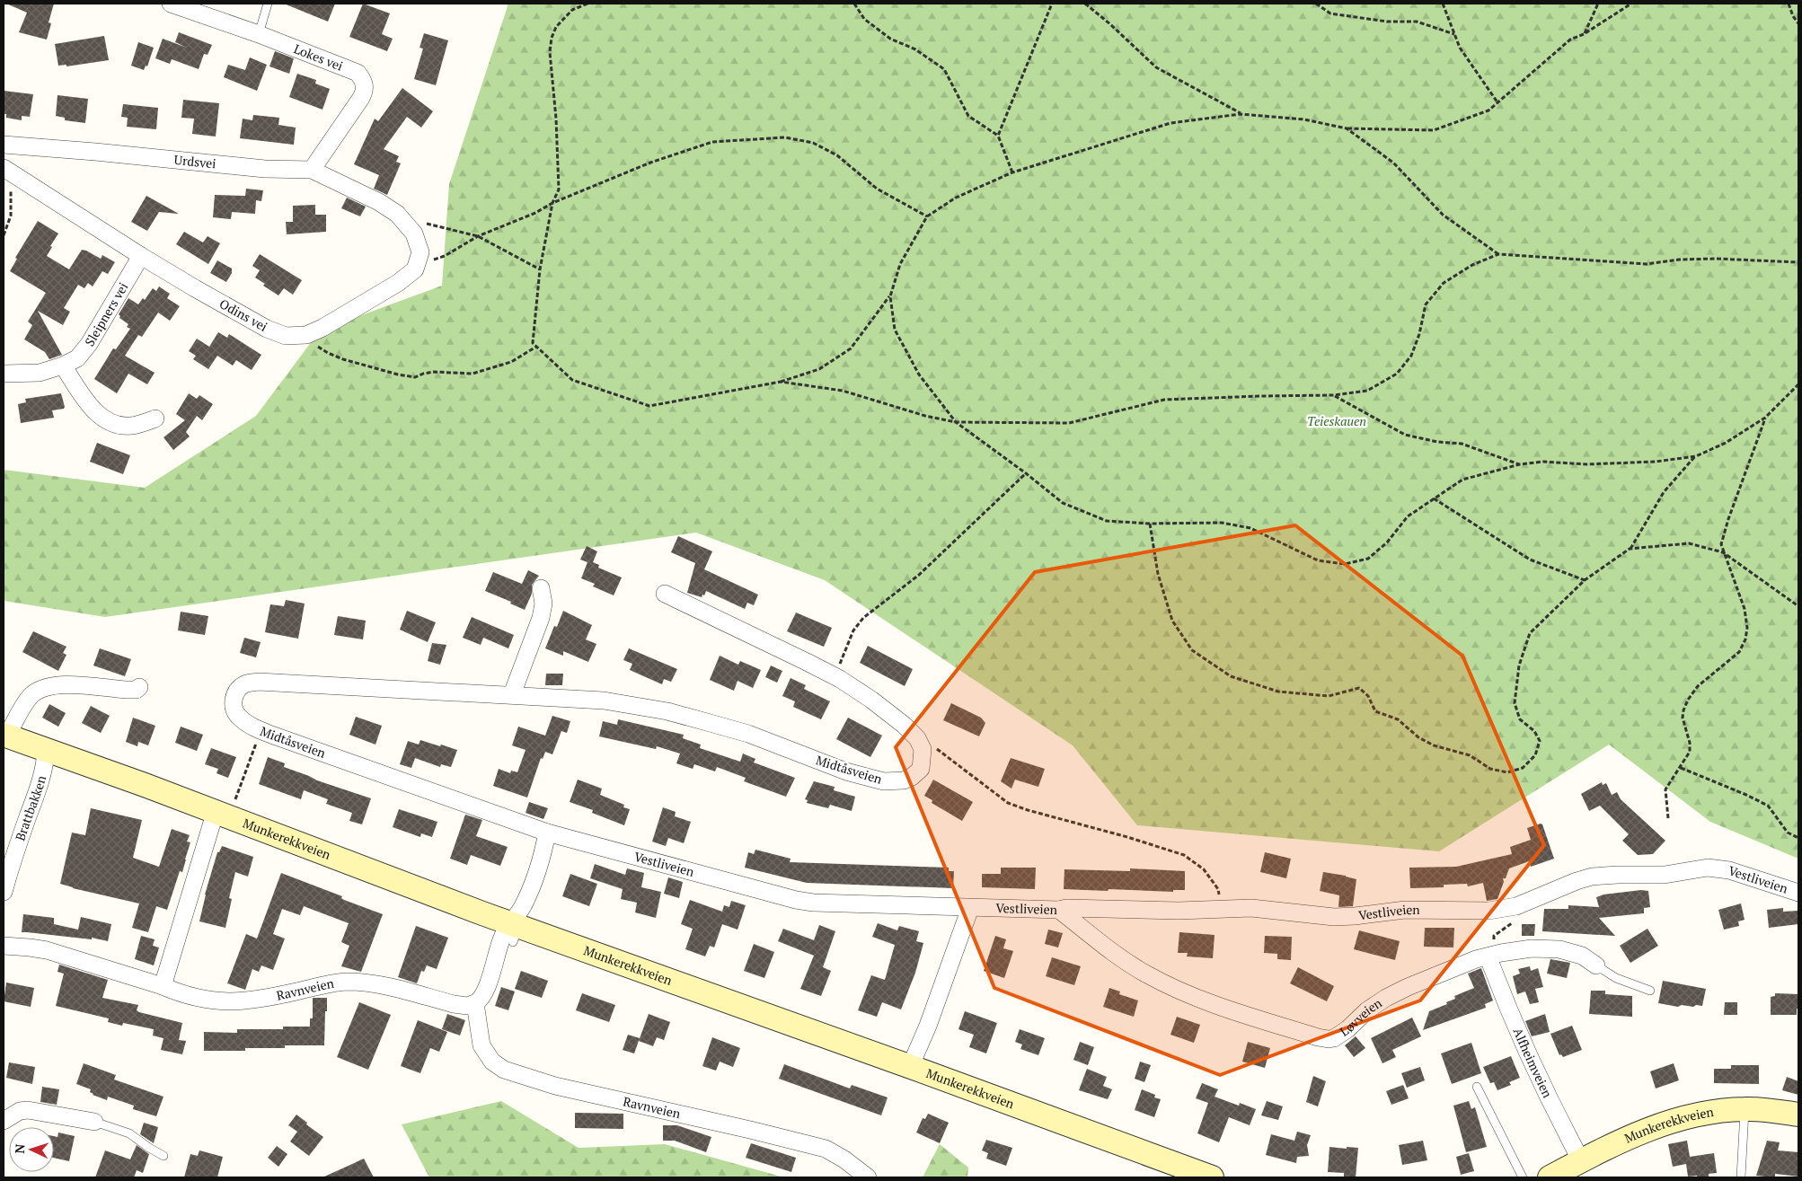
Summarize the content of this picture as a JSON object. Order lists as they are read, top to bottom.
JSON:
{
  "streets": {
    "main road": ["Munkerekkveien"],
    "street": [
      "Lokes vei",
      "Urdsvei",
      "Sleipners vei",
      "Odins vei",
      "Midtåsveien",
      "Brattbakken",
      "Vestliveien",
      "Ravnveien",
      "Løvveien",
      "Alfheimveien"
    ]
  },
  "crossings": [
    ["Lokes vei", "Urdsvei"],
    ["Sleipners vei", "Odins vei"],
    ["Midtåsveien", "Vestliveien"],
    ["Brattbakken", "Munkerekkveien"],
    ["Munkerekkveien", "Alfheimveien"],
    ["Vestliveien", "Løvveien"],
    ["Løvveien", "Alfheimveien"]
  ],
  "parks": ["Teieskauen"],
  "north": "left"
}
